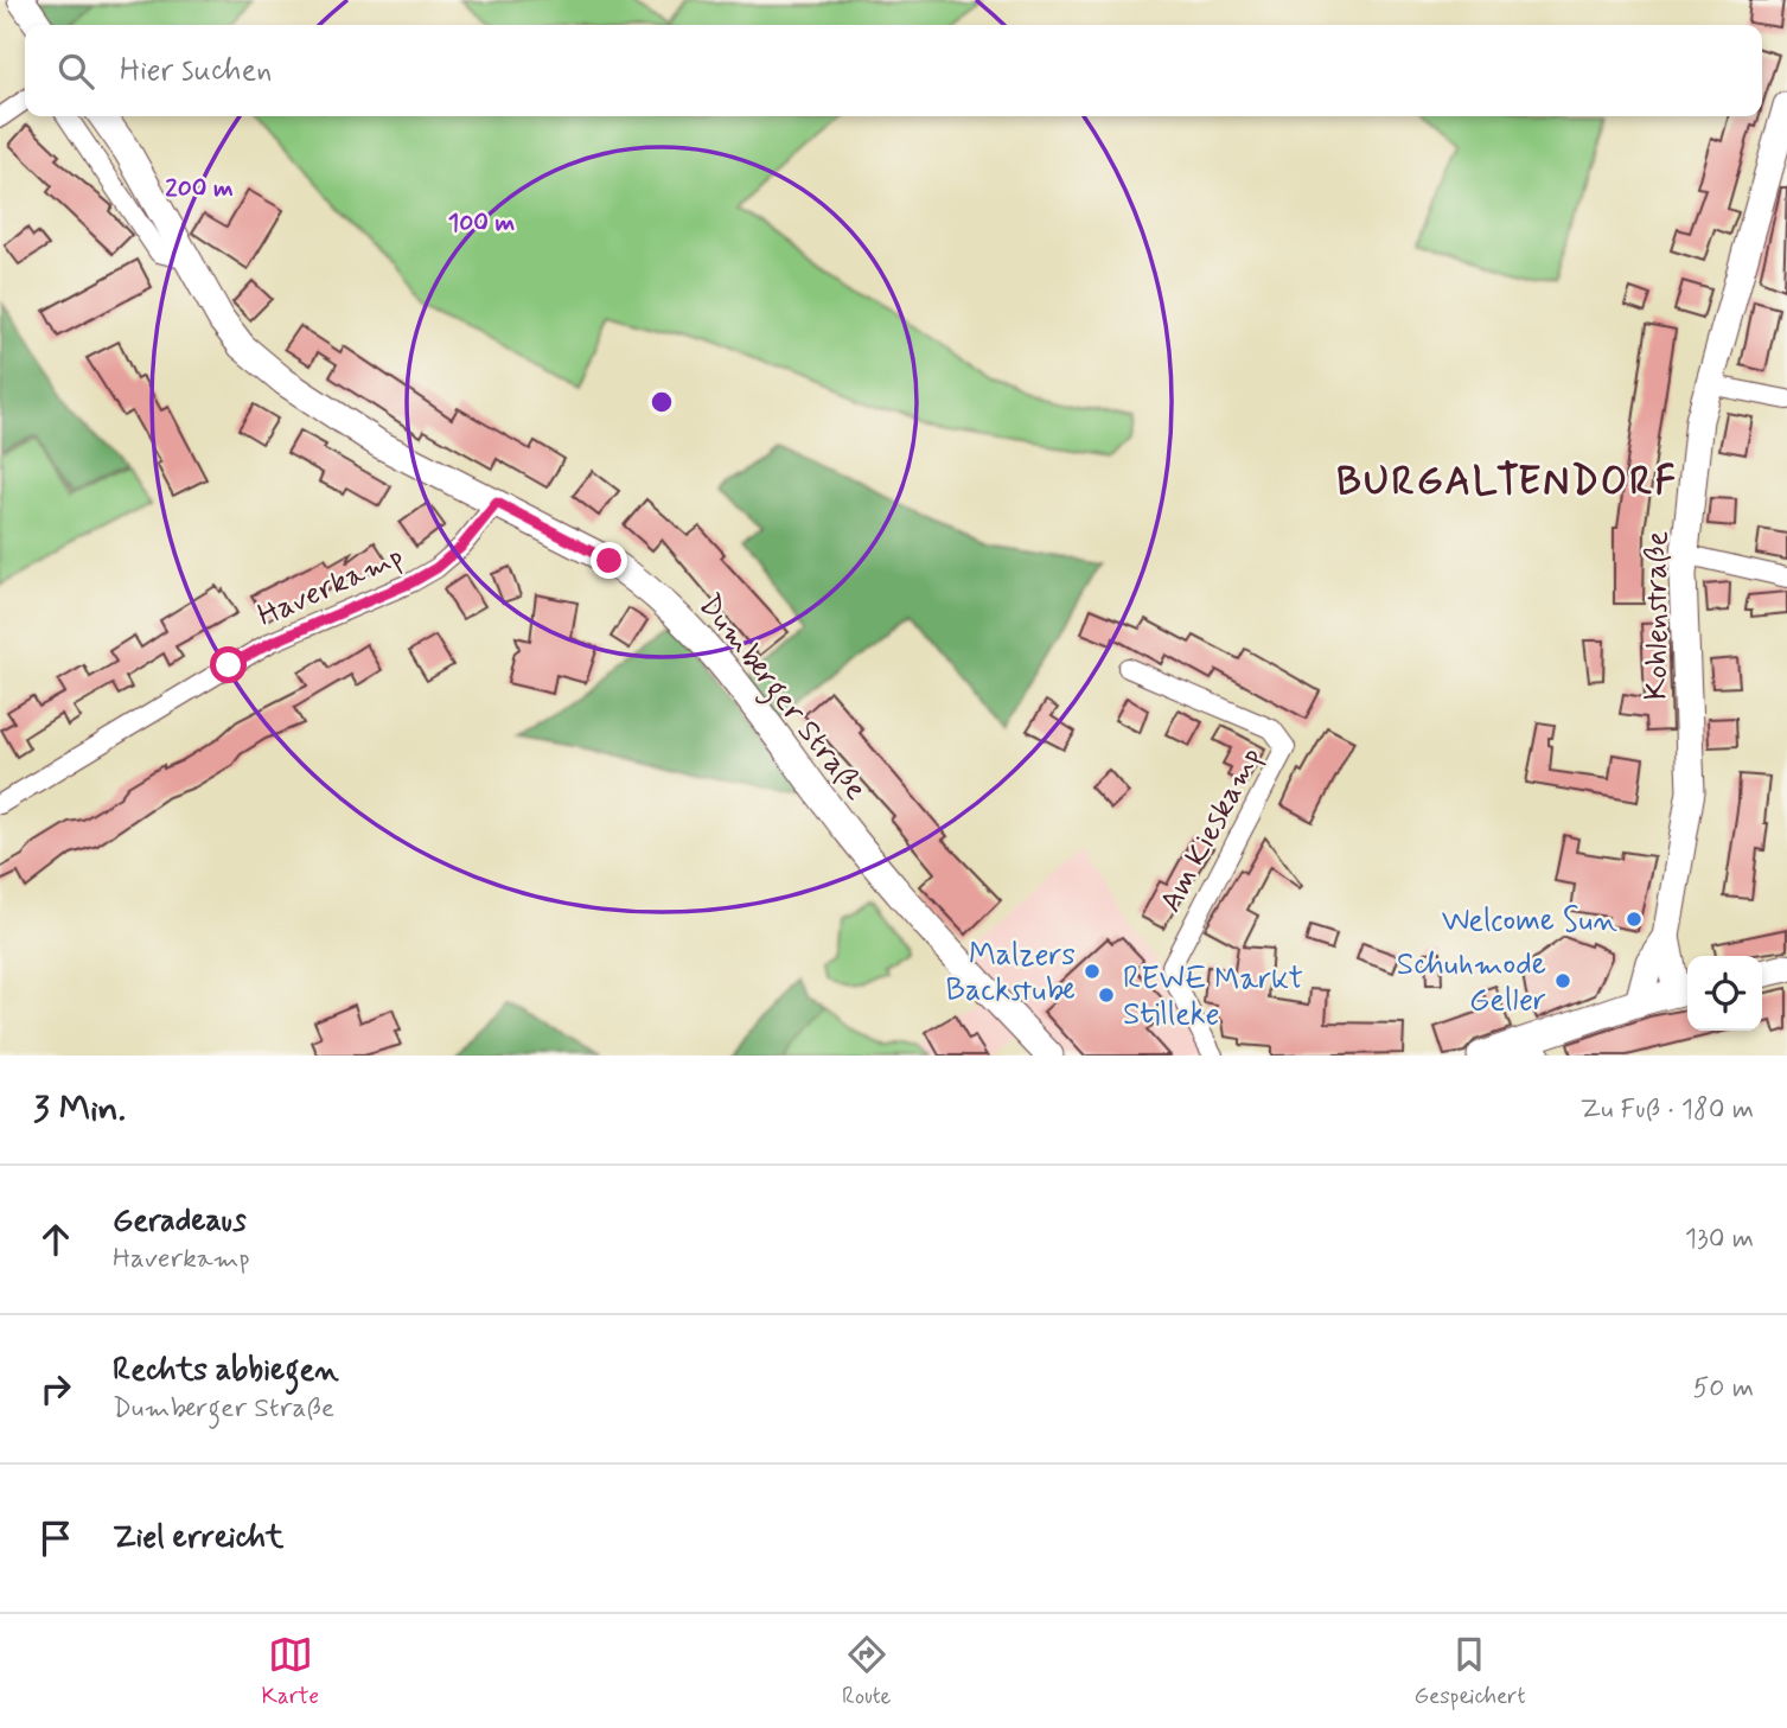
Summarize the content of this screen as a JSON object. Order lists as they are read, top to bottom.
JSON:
{
  "streets": {
    "main road": ["Kohlenstraße", "Dumberger Straße"],
    "street": ["Haverkamp", "Am Kieskamp"]
  },
  "crossings": [
    ["Haverkamp", "Dumberger Straße"]
  ],
  "districts": ["BURGALTENDORF"],
  "places": [
    "Welcome Sun",
    "Malzers Backstube",
    "Schuhmode Geller",
    "REWE Markt Stilleke"
  ],
  "page": {
    "search": "Hier suchen",
    "heading": ["3 Min.", "Zu Fuß · 180 m"],
    "list": [
      ["Geradeaus", "Haverkamp", "130 m"],
      ["Rechts abbiegen", "Dumberger Straße", "50 m"],
      "Ziel erreicht"
    ],
    "nav": ["Karte", "Route", "Gespeichert"]
  },
  "rings": ["200 m", "100 m"]
}
